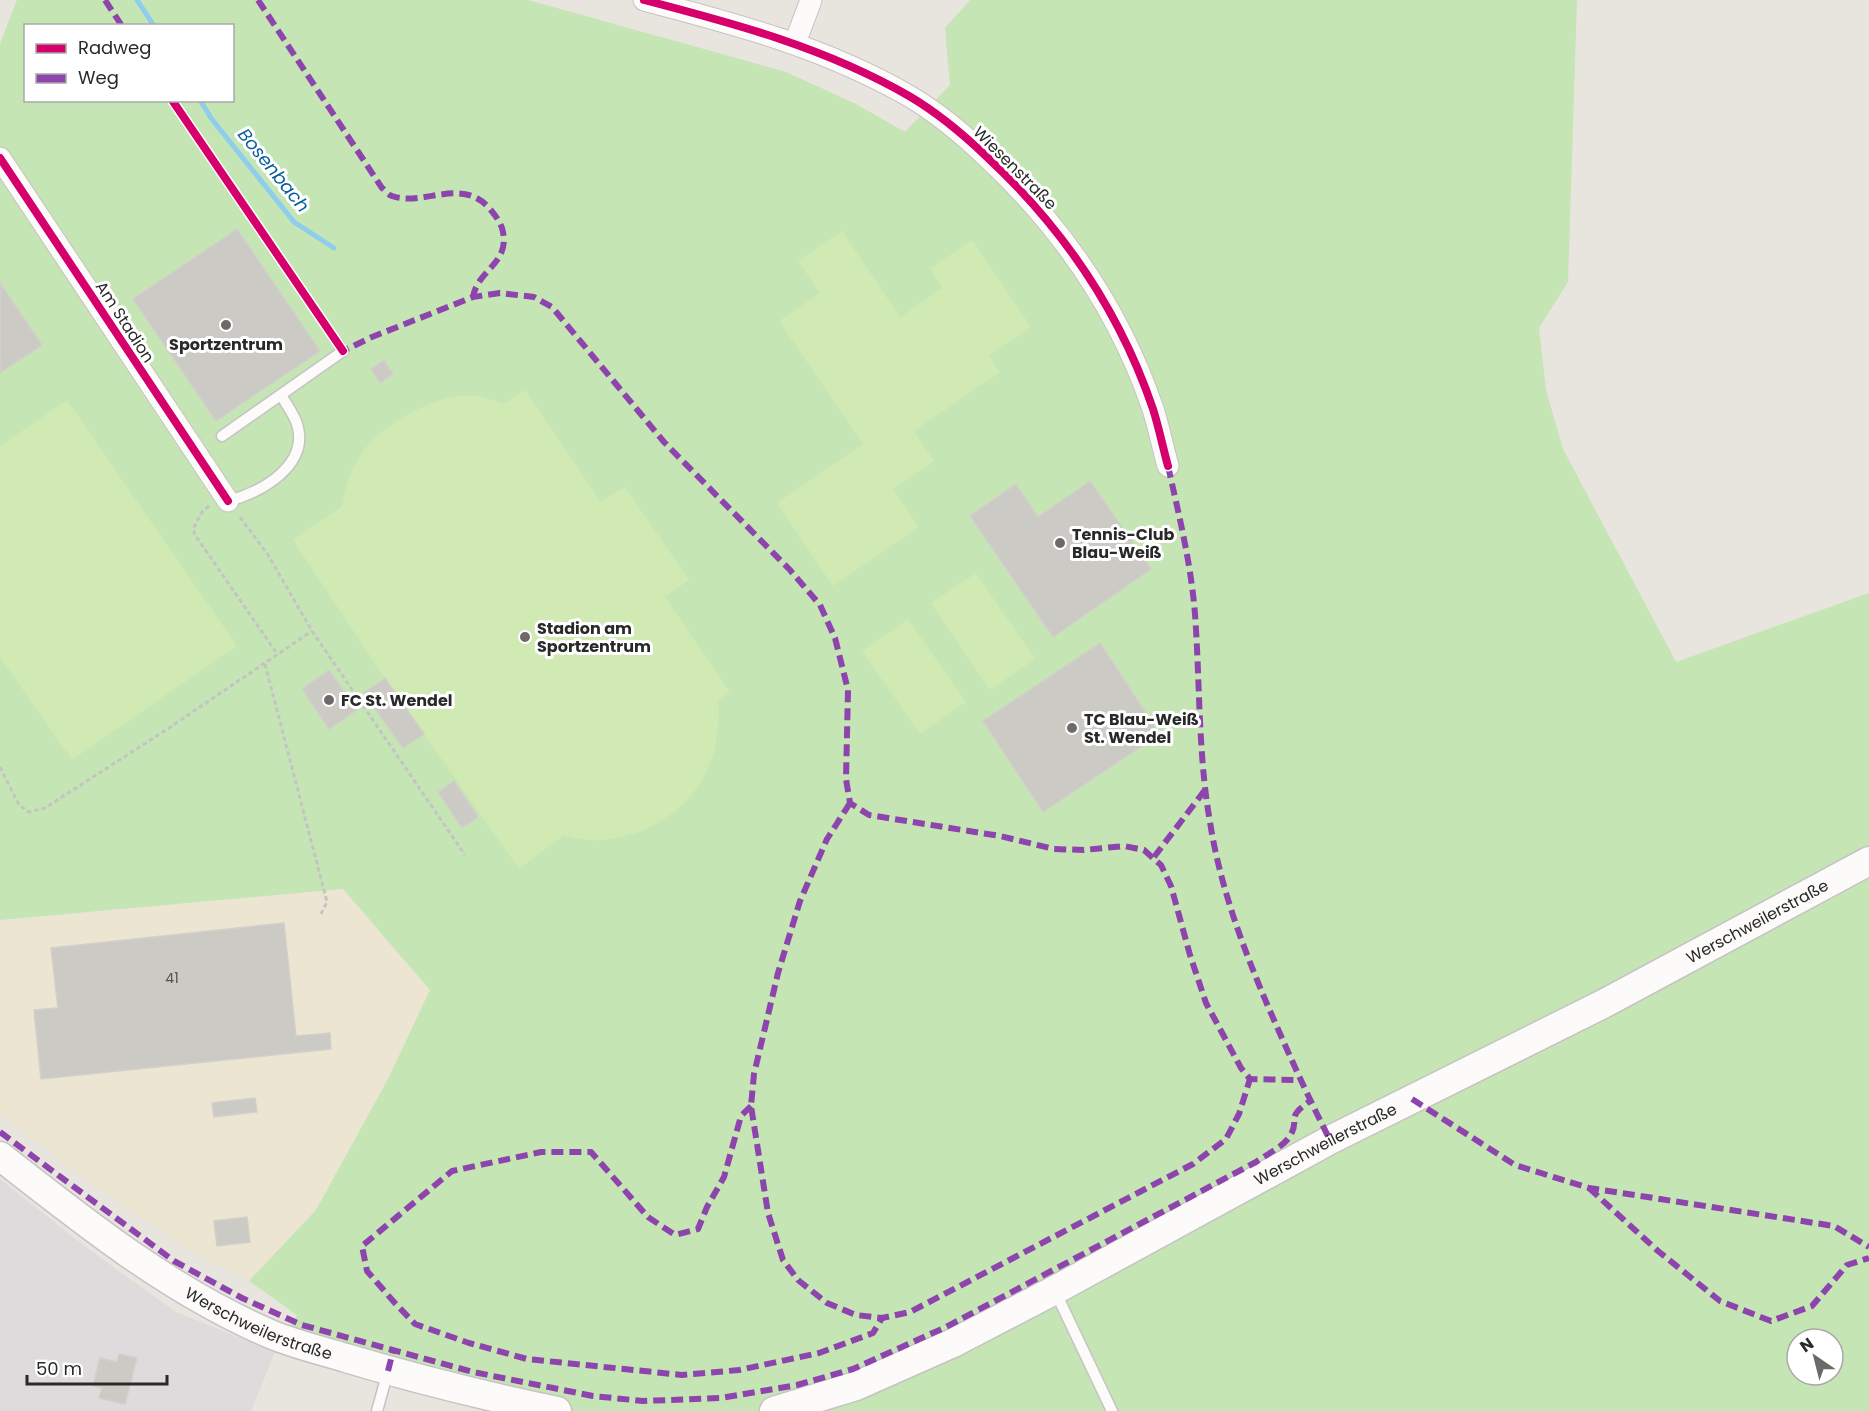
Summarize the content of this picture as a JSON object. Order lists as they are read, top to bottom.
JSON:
{
  "streets": {
    "main road": ["Werschweilerstraße"],
    "street": ["Wiesenstraße", "Am Stadion"]
  },
  "water": ["Bosenbach"],
  "places": [
    "Sportzentrum",
    "Tennis-Club Blau-Weiß",
    "Stadion am Sportzentrum",
    "FC St. Wendel",
    "TC Blau-Weiß St. Wendel"
  ],
  "house_numbers": ["41"],
  "legend": ["Radweg", "Weg"],
  "scale_bar": "50 m",
  "north": "top left"
}
